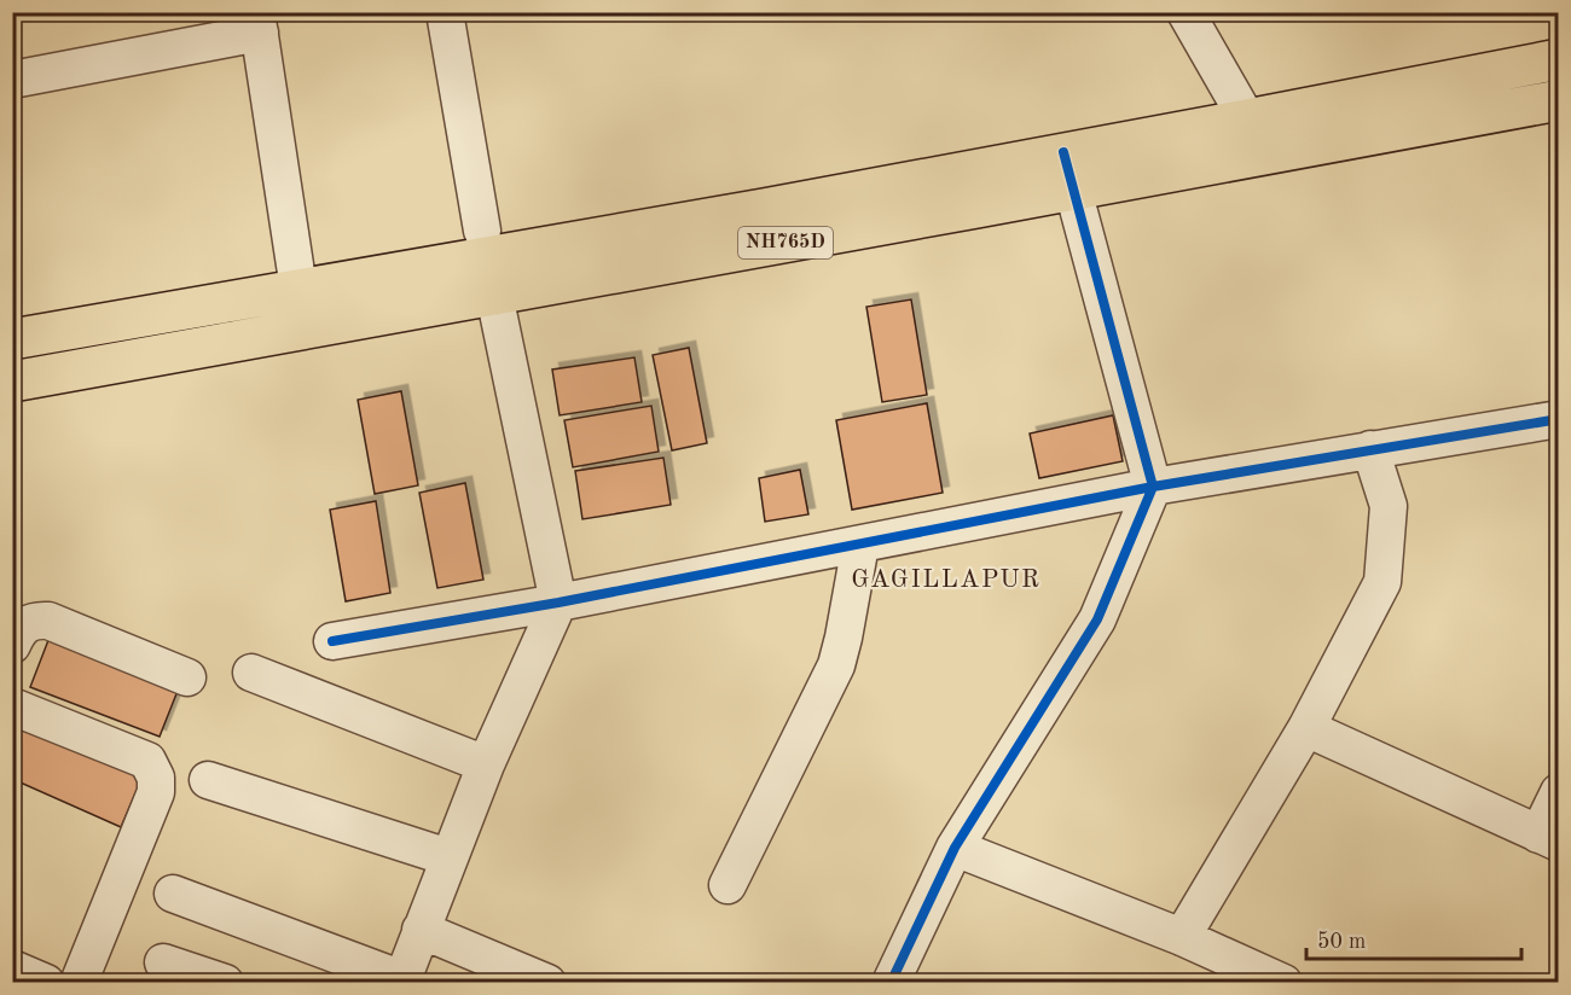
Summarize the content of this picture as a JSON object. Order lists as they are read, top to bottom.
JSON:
{
  "streets": {
    "highway": ["NH765D"]
  },
  "districts": ["GAGILLAPUR"],
  "scale_bar": "50 m"
}
